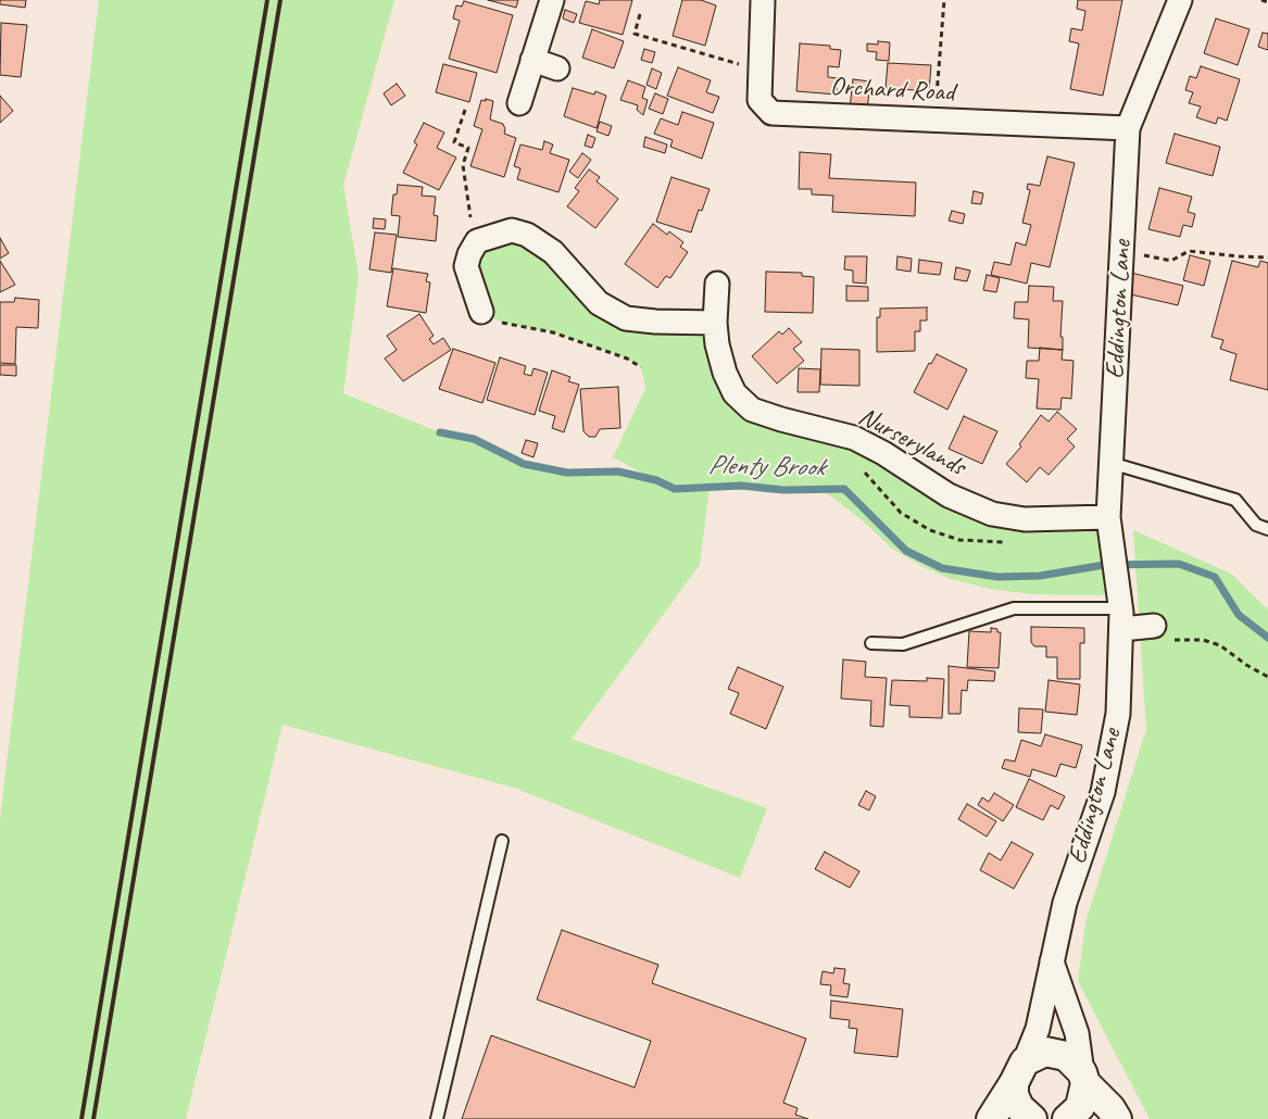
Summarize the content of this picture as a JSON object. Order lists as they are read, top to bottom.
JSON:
{
  "streets": {
    "street": ["Orchard Road", "Eddington Lane", "Nurserylands"]
  },
  "crossings": [
    ["Orchard Road", "Eddington Lane"],
    ["Eddington Lane", "Nurserylands"]
  ],
  "water": ["Plenty Brook"]
}
